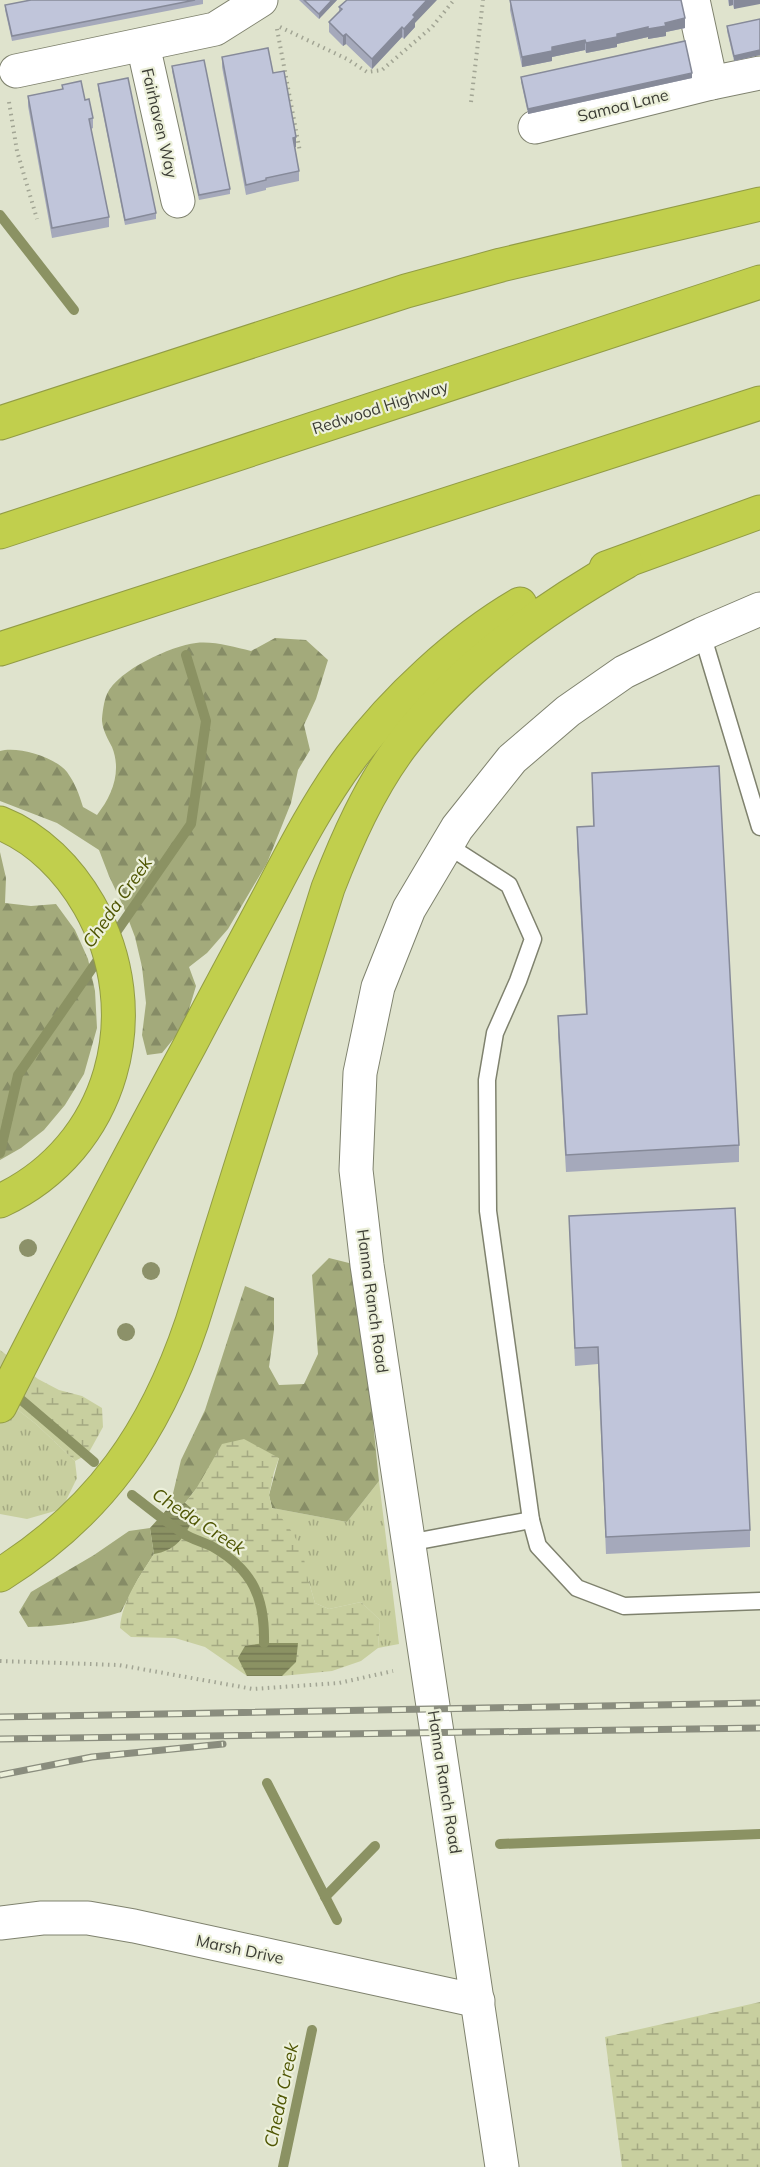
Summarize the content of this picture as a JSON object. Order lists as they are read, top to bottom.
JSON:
{
  "streets": {
    "highway": ["Redwood Highway"],
    "street": [
      "Samoa Lane",
      "Fairhaven Way",
      "Hanna Ranch Road",
      "Marsh Drive"
    ]
  },
  "crossings": [
    ["Hanna Ranch Road", "Marsh Drive"]
  ],
  "water": ["Cheda Creek"]
}
